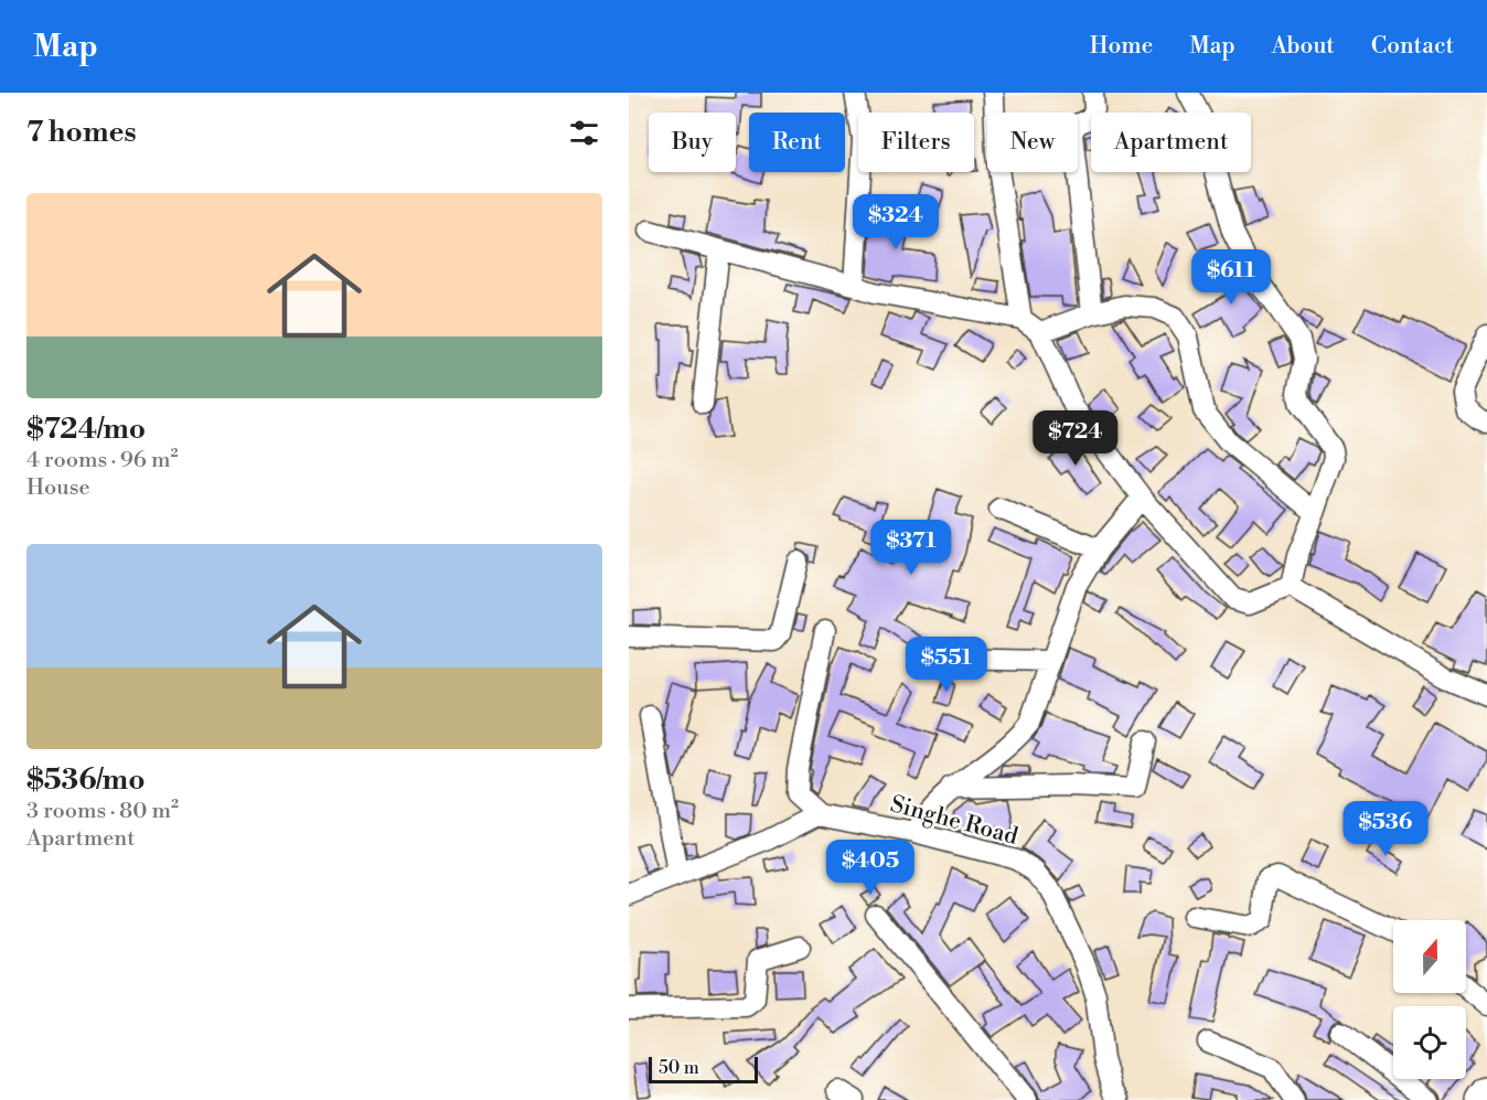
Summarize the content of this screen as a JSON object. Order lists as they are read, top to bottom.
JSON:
{
  "streets": {
    "street": ["Singhe Road"]
  },
  "scale_bar": "50 m",
  "north": "top",
  "page": {
    "header": "Map",
    "nav": [
      "Home",
      "Map",
      "About",
      "Contact"
    ],
    "heading": "7 homes",
    "chip": [
      "Buy",
      "Rent",
      "Filters",
      "New",
      "Apartment"
    ],
    "list": [
      {
        "name": "$724/mo",
        "note": "4 rooms · 96 m² · House"
      },
      {
        "name": "$536/mo",
        "note": "3 rooms · 80 m² · Apartment"
      }
    ],
    "price": [
      "$324",
      "$611",
      "$724",
      "$371",
      "$551",
      "$536",
      "$405"
    ],
    "scale": "50 m"
  }
}
